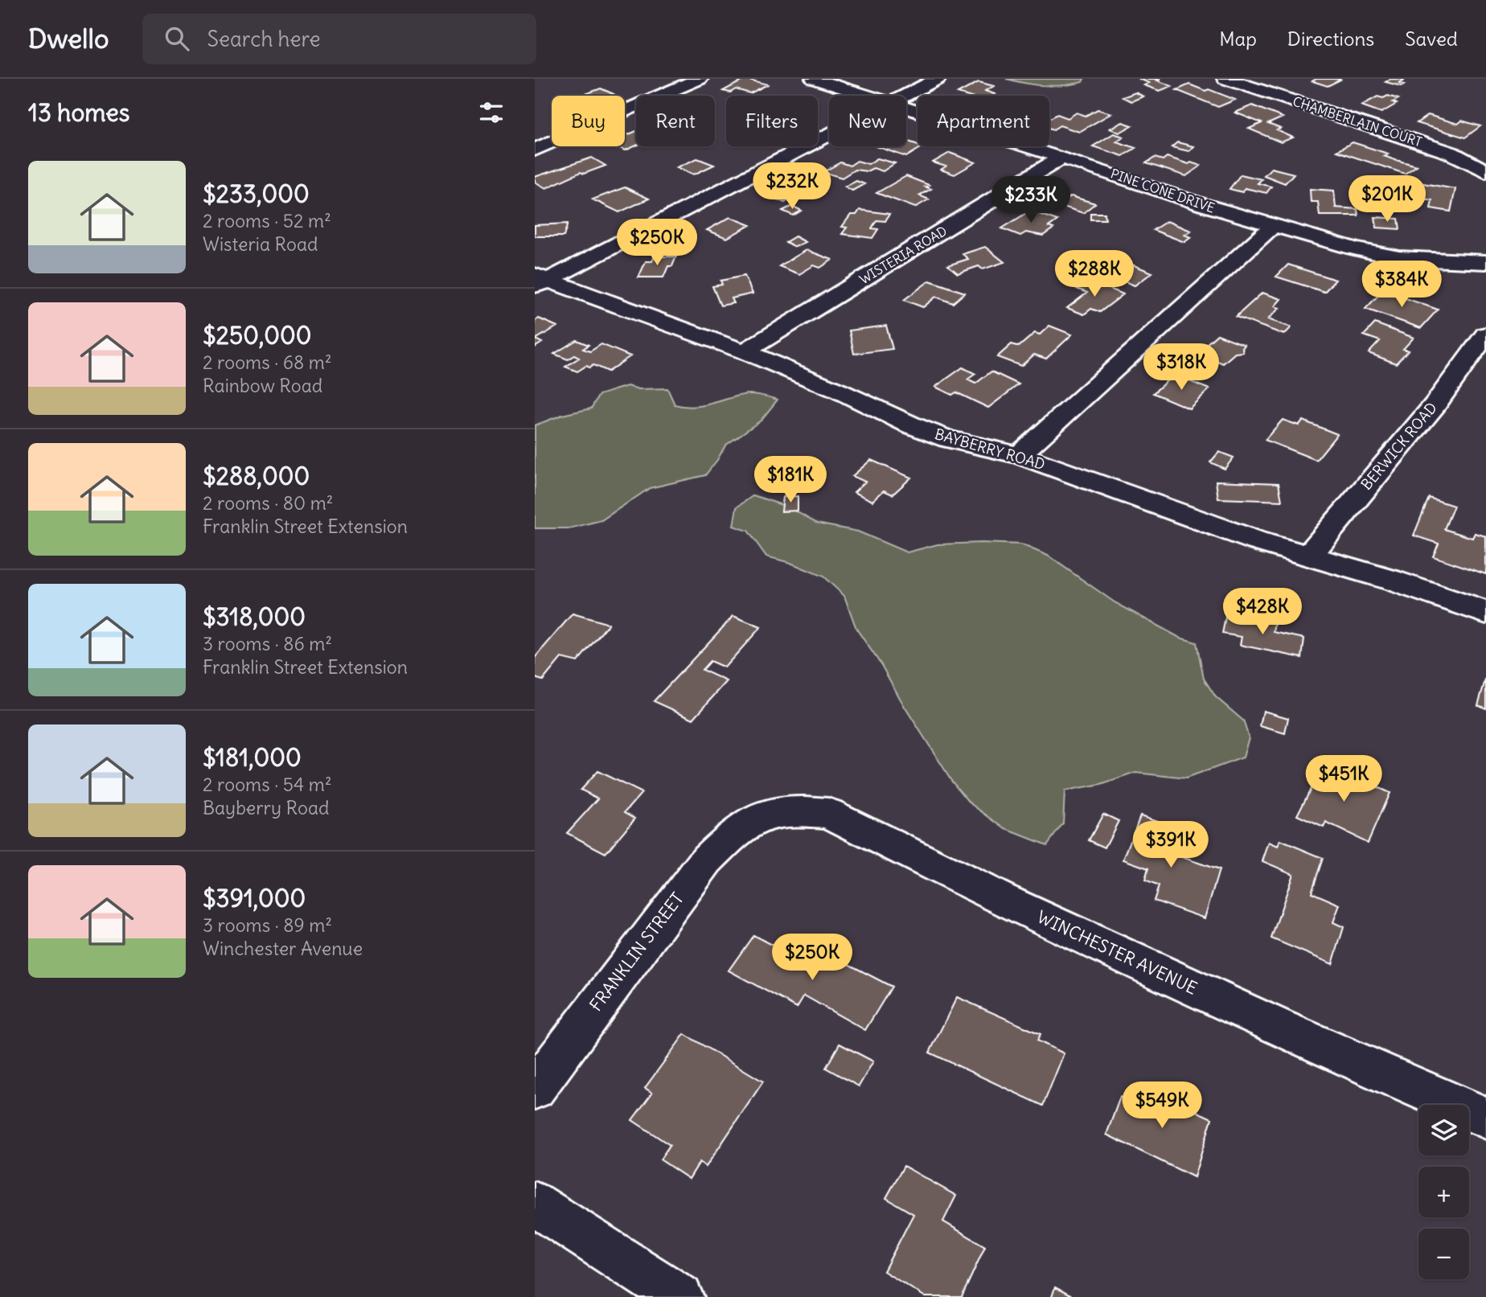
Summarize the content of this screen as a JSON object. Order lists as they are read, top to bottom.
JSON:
{
  "streets": {
    "street": [
      "CHAMBERLAIN COURT",
      "PINE CONE DRIVE",
      "WISTERIA ROAD",
      "BERWICK ROAD",
      "BAYBERRY ROAD",
      "FRANKLIN STREET",
      "WINCHESTER AVENUE"
    ]
  },
  "crossings": [
    ["PINE CONE DRIVE", "WISTERIA ROAD"],
    ["WISTERIA ROAD", "BAYBERRY ROAD"],
    ["BERWICK ROAD", "BAYBERRY ROAD"],
    ["FRANKLIN STREET", "WINCHESTER AVENUE"]
  ],
  "page": {
    "header": "Dwello",
    "search": "Search here",
    "nav": ["Map", "Directions", "Saved"],
    "heading": "13 homes",
    "chip": [
      "Buy",
      "Rent",
      "Filters",
      "New",
      "Apartment"
    ],
    "list": [
      {
        "name": "$233,000",
        "note": "2 rooms · 52 m² · Wisteria Road"
      },
      {
        "name": "$250,000",
        "note": "2 rooms · 68 m² · Rainbow Road"
      },
      {
        "name": "$288,000",
        "note": "2 rooms · 80 m² · Franklin Street Extension"
      },
      {
        "name": "$318,000",
        "note": "3 rooms · 86 m² · Franklin Street Extension"
      },
      {
        "name": "$181,000",
        "note": "2 rooms · 54 m² · Bayberry Road"
      },
      {
        "name": "$391,000",
        "note": "3 rooms · 89 m² · Winchester Avenue"
      }
    ],
    "price": [
      "$232K",
      "$201K",
      "$233K",
      "$250K",
      "$288K",
      "$384K",
      "$318K",
      "$181K",
      "$428K",
      "$451K",
      "$391K",
      "$250K",
      "$549K"
    ],
    "map_buttons": ["+", "−"]
  }
}
